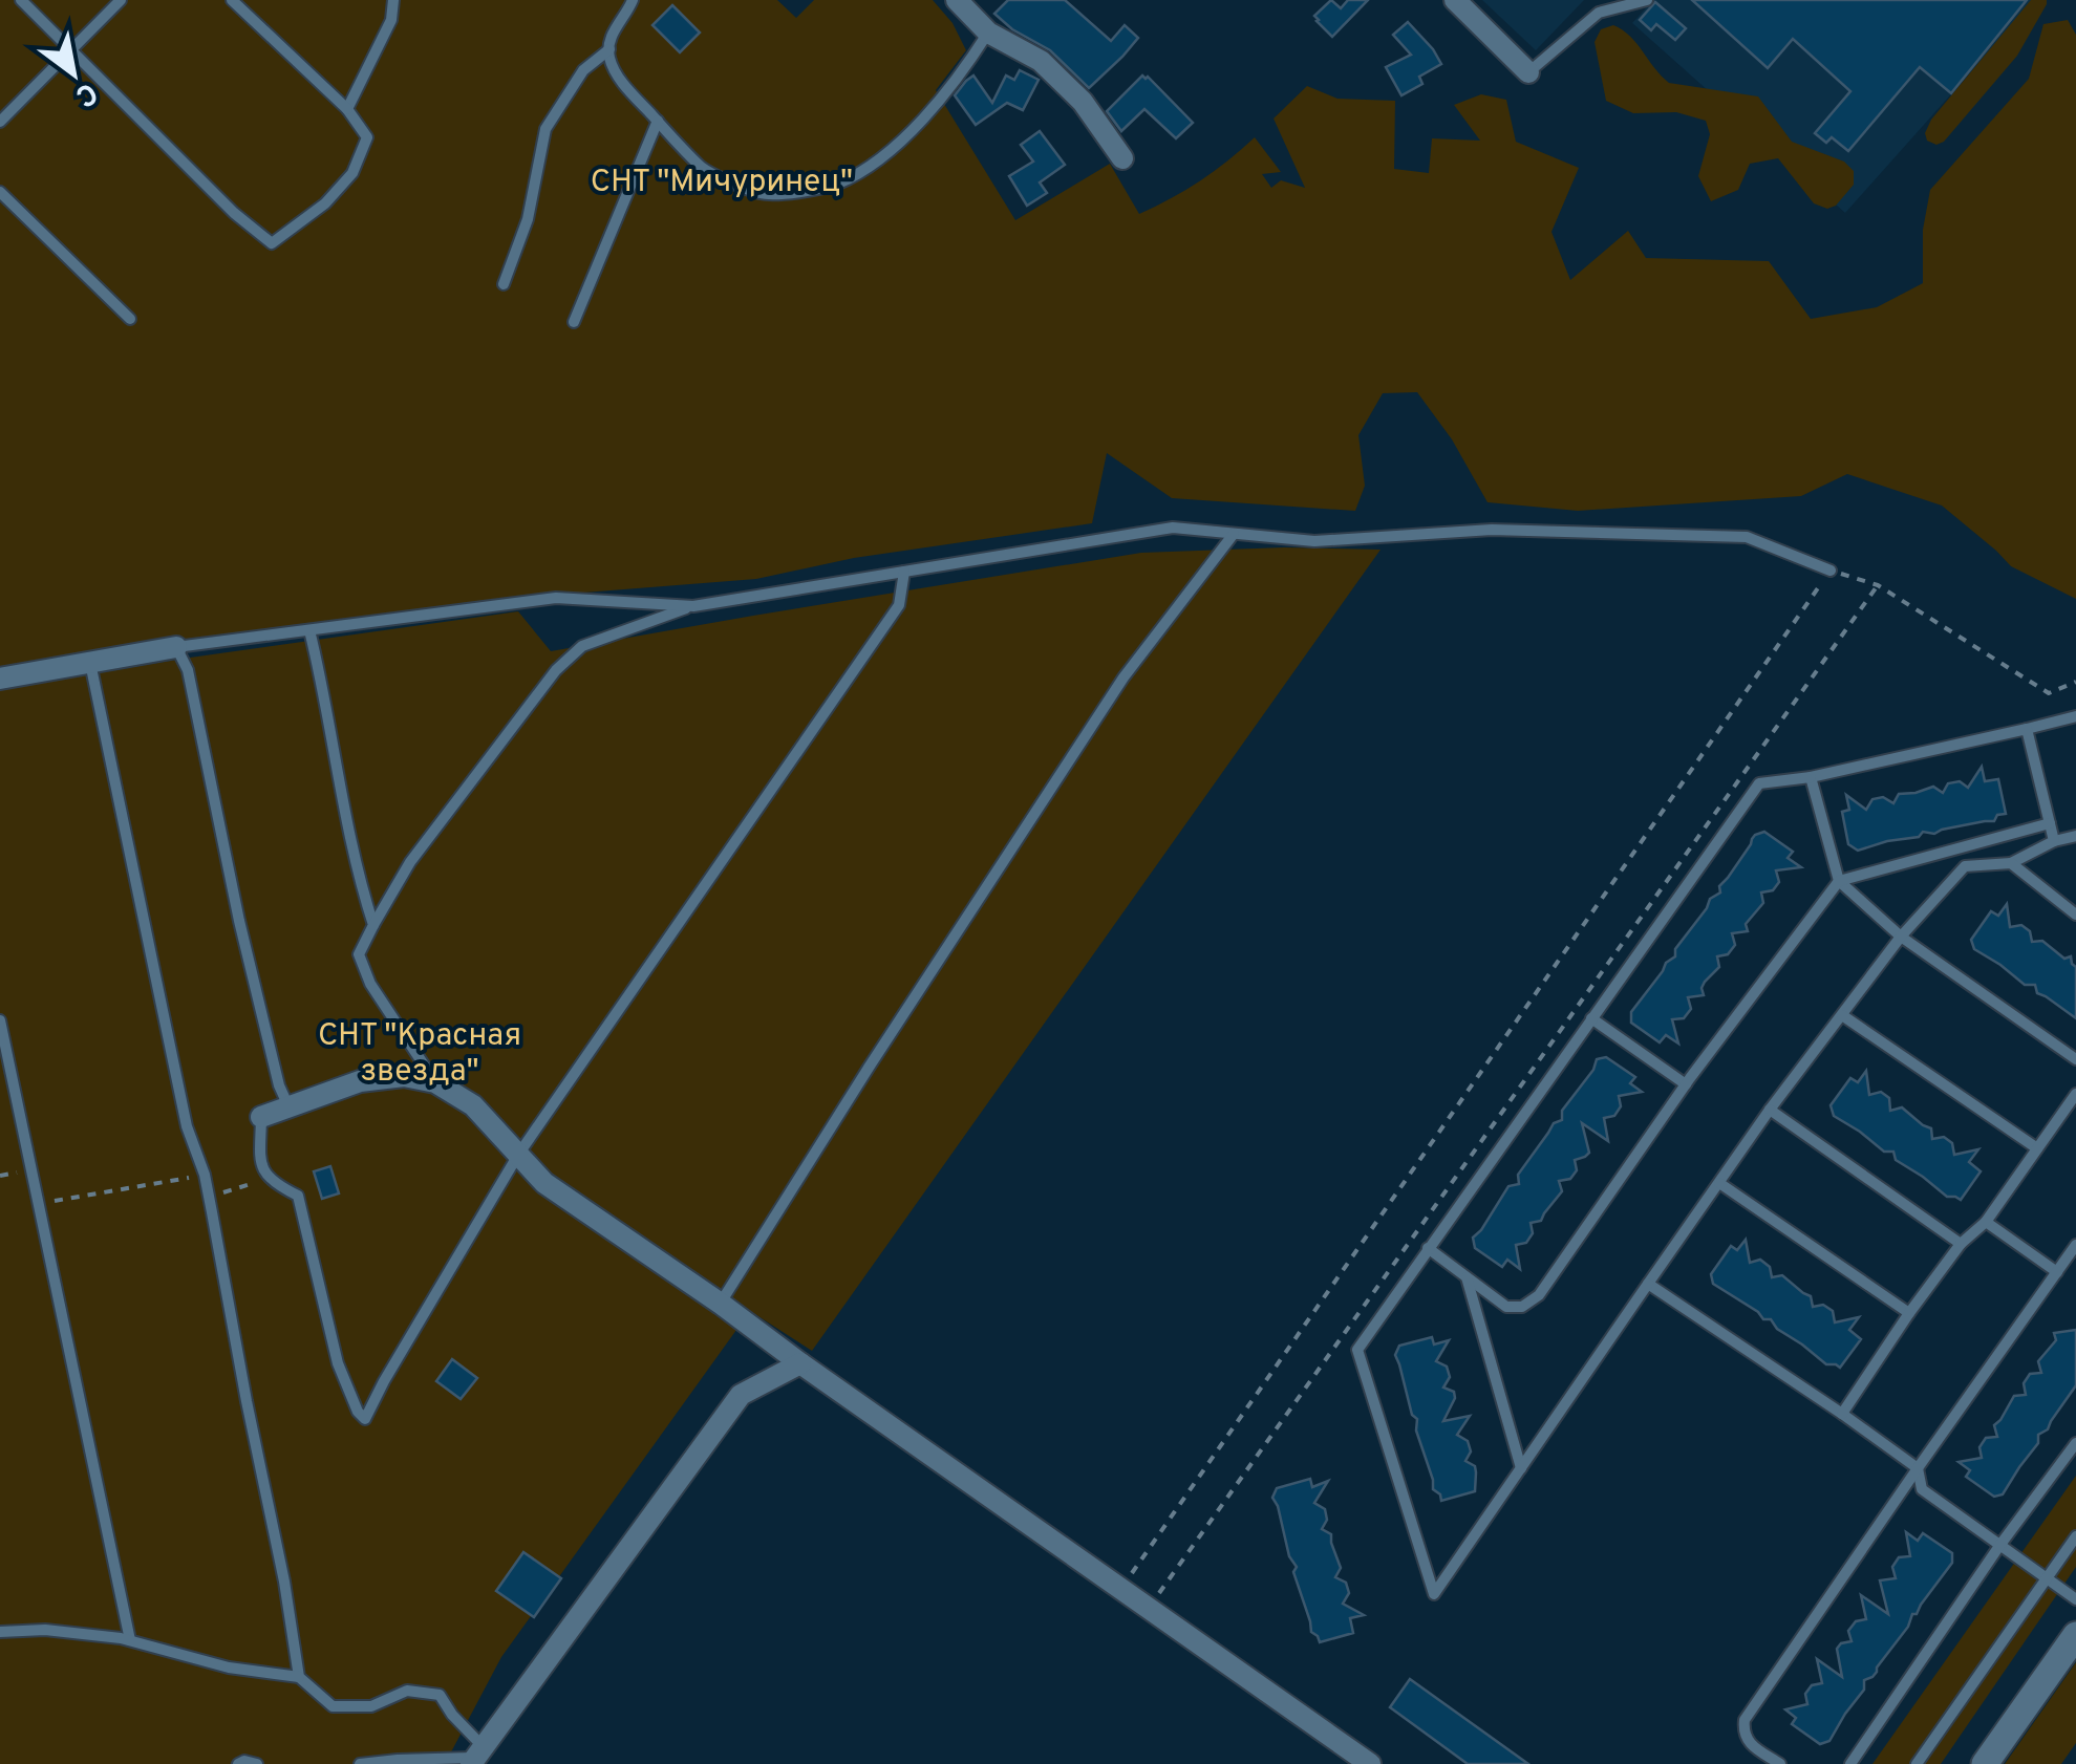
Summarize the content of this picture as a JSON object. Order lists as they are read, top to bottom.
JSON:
{
  "parks": ["СНТ \"Мичуринец\"", "СНТ \"Красная звезда\""],
  "north": "bottom right"
}
